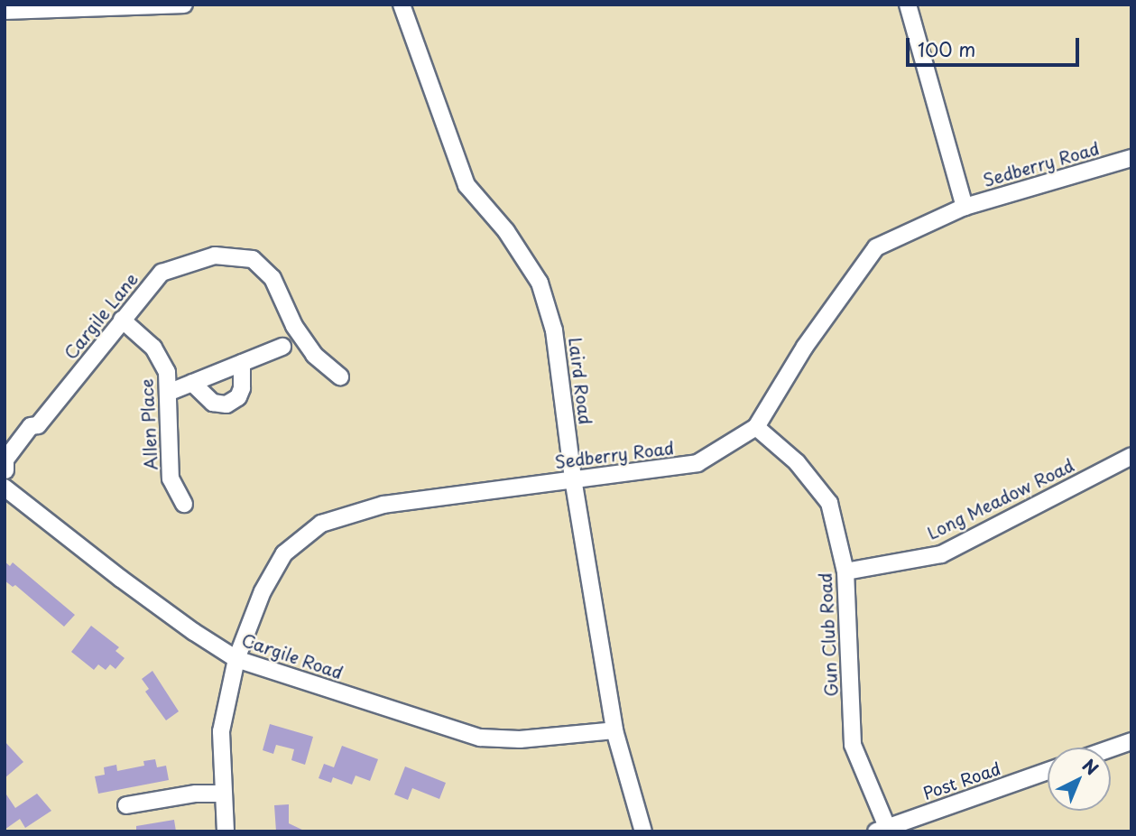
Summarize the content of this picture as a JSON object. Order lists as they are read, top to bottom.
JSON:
{
  "streets": {
    "street": [
      "Sedberry Road",
      "Cargile Lane",
      "Laird Road",
      "Allen Place",
      "Long Meadow Road",
      "Gun Club Road",
      "Cargile Road",
      "Post Road"
    ]
  },
  "crossings": [
    ["Sedberry Road", "Laird Road"],
    ["Sedberry Road", "Gun Club Road"],
    ["Sedberry Road", "Cargile Road"],
    ["Cargile Lane", "Allen Place"],
    ["Laird Road", "Cargile Road"],
    ["Long Meadow Road", "Gun Club Road"],
    ["Gun Club Road", "Post Road"]
  ],
  "scale_bar": "100 m",
  "north": "top right"
}
